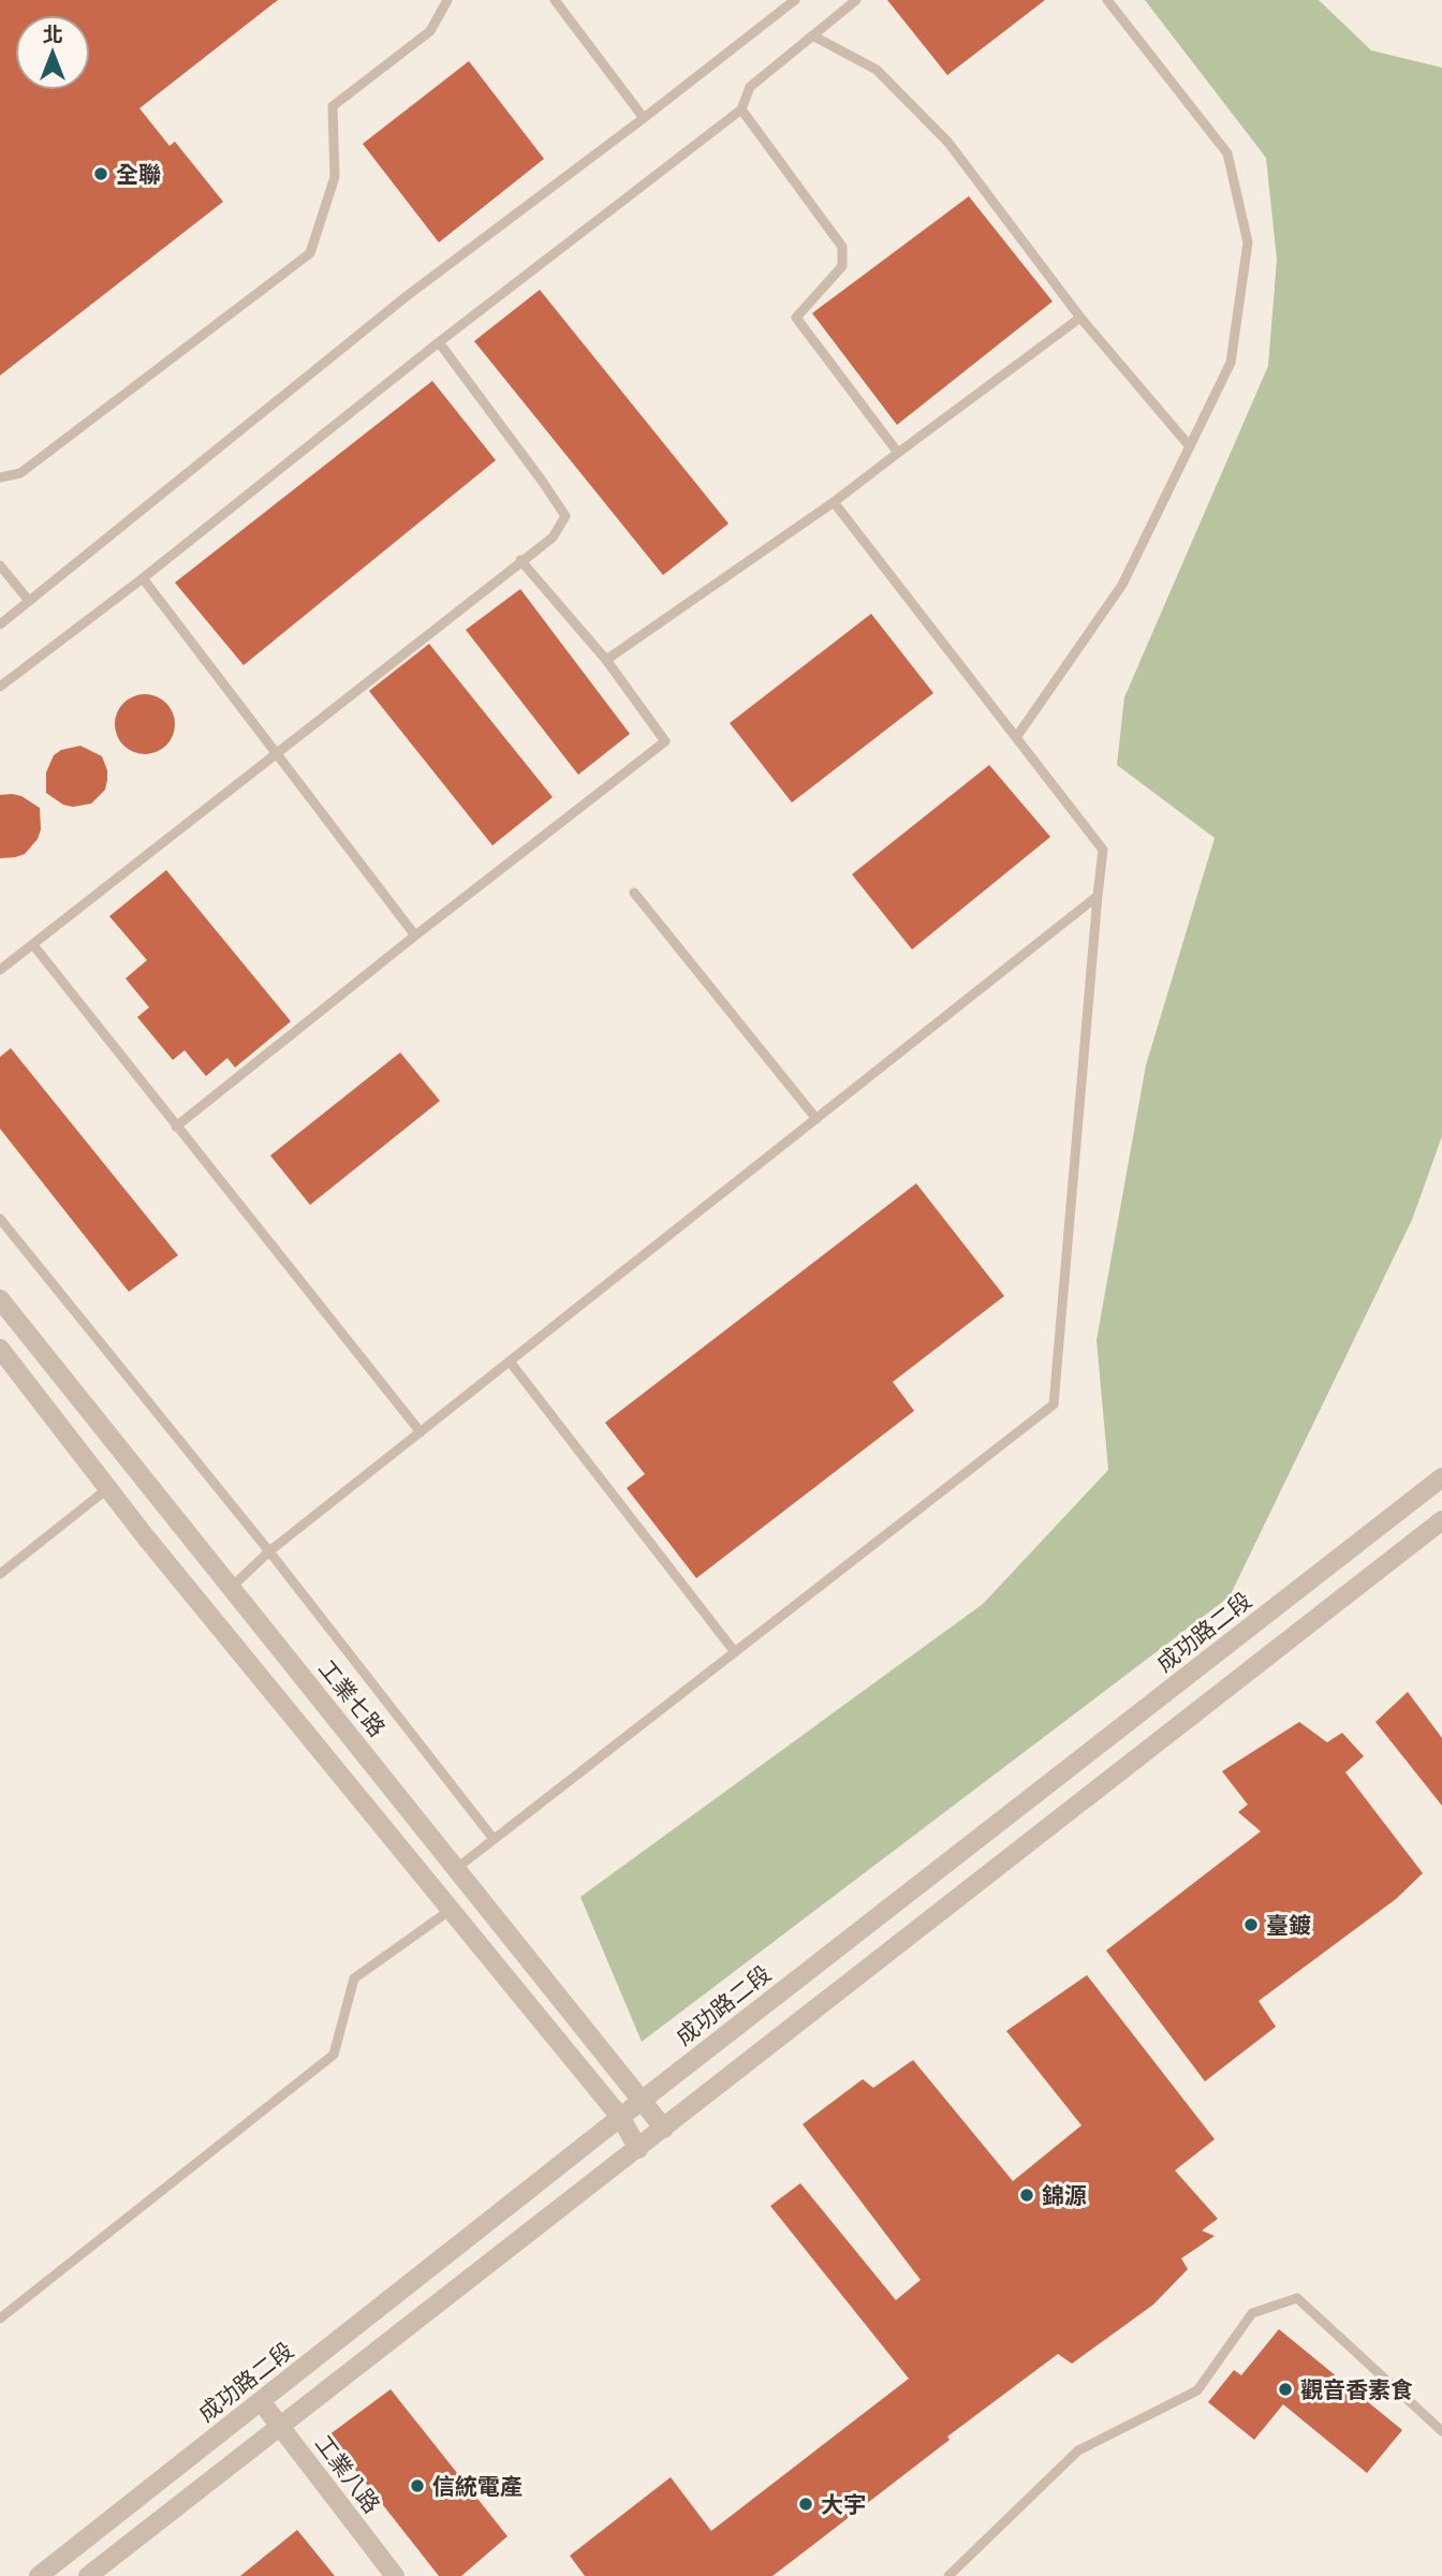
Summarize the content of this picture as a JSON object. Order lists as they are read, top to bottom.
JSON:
{
  "streets": {
    "street": ["成功路二段", "工業七路", "工業八路"]
  },
  "crossings": [
    ["成功路二段", "工業七路"],
    ["成功路二段", "工業八路"]
  ],
  "places": [
    "全聯",
    "臺鍍",
    "錦源",
    "觀音香素食",
    "信統電產",
    "大宇"
  ],
  "north": "top"
}
